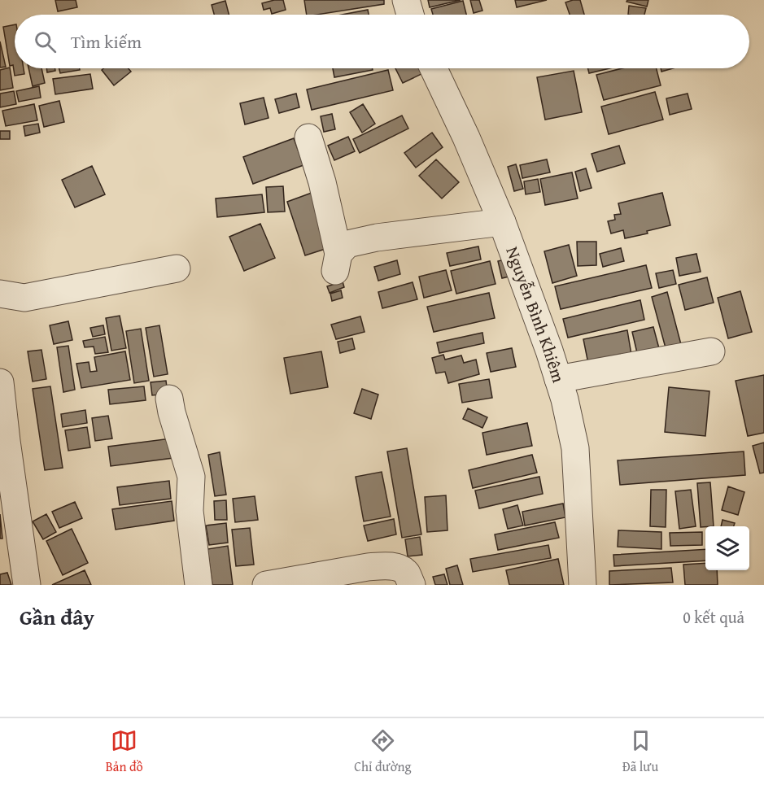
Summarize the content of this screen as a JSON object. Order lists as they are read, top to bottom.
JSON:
{
  "streets": {
    "street": ["Nguyễn Bình Khiêm"]
  },
  "page": {
    "search": "Tìm kiếm",
    "heading": ["Gần đây", "0 kết quả"],
    "nav": ["Bản đồ", "Chỉ đường", "Đã lưu"]
  }
}
